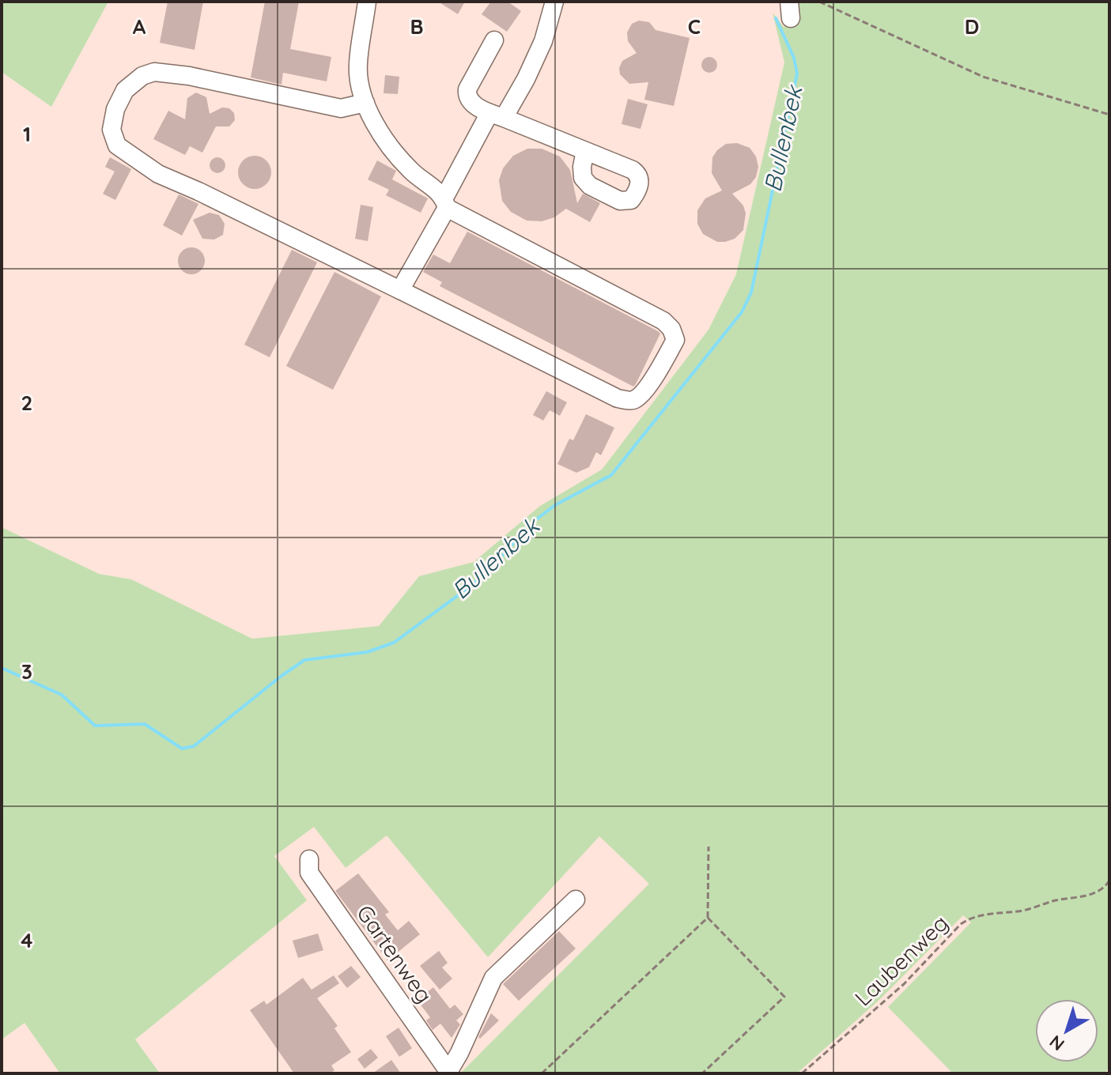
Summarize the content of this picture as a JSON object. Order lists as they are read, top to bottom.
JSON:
{
  "streets": {
    "street": ["Gartenweg"],
    "path": ["Laubenweg"]
  },
  "water": ["Bullenbek"],
  "north": "bottom left",
  "grid": {
    "columns": [
      "A",
      "B",
      "C",
      "D"
    ],
    "rows": [
      "1",
      "2",
      "3",
      "4"
    ]
  }
}
